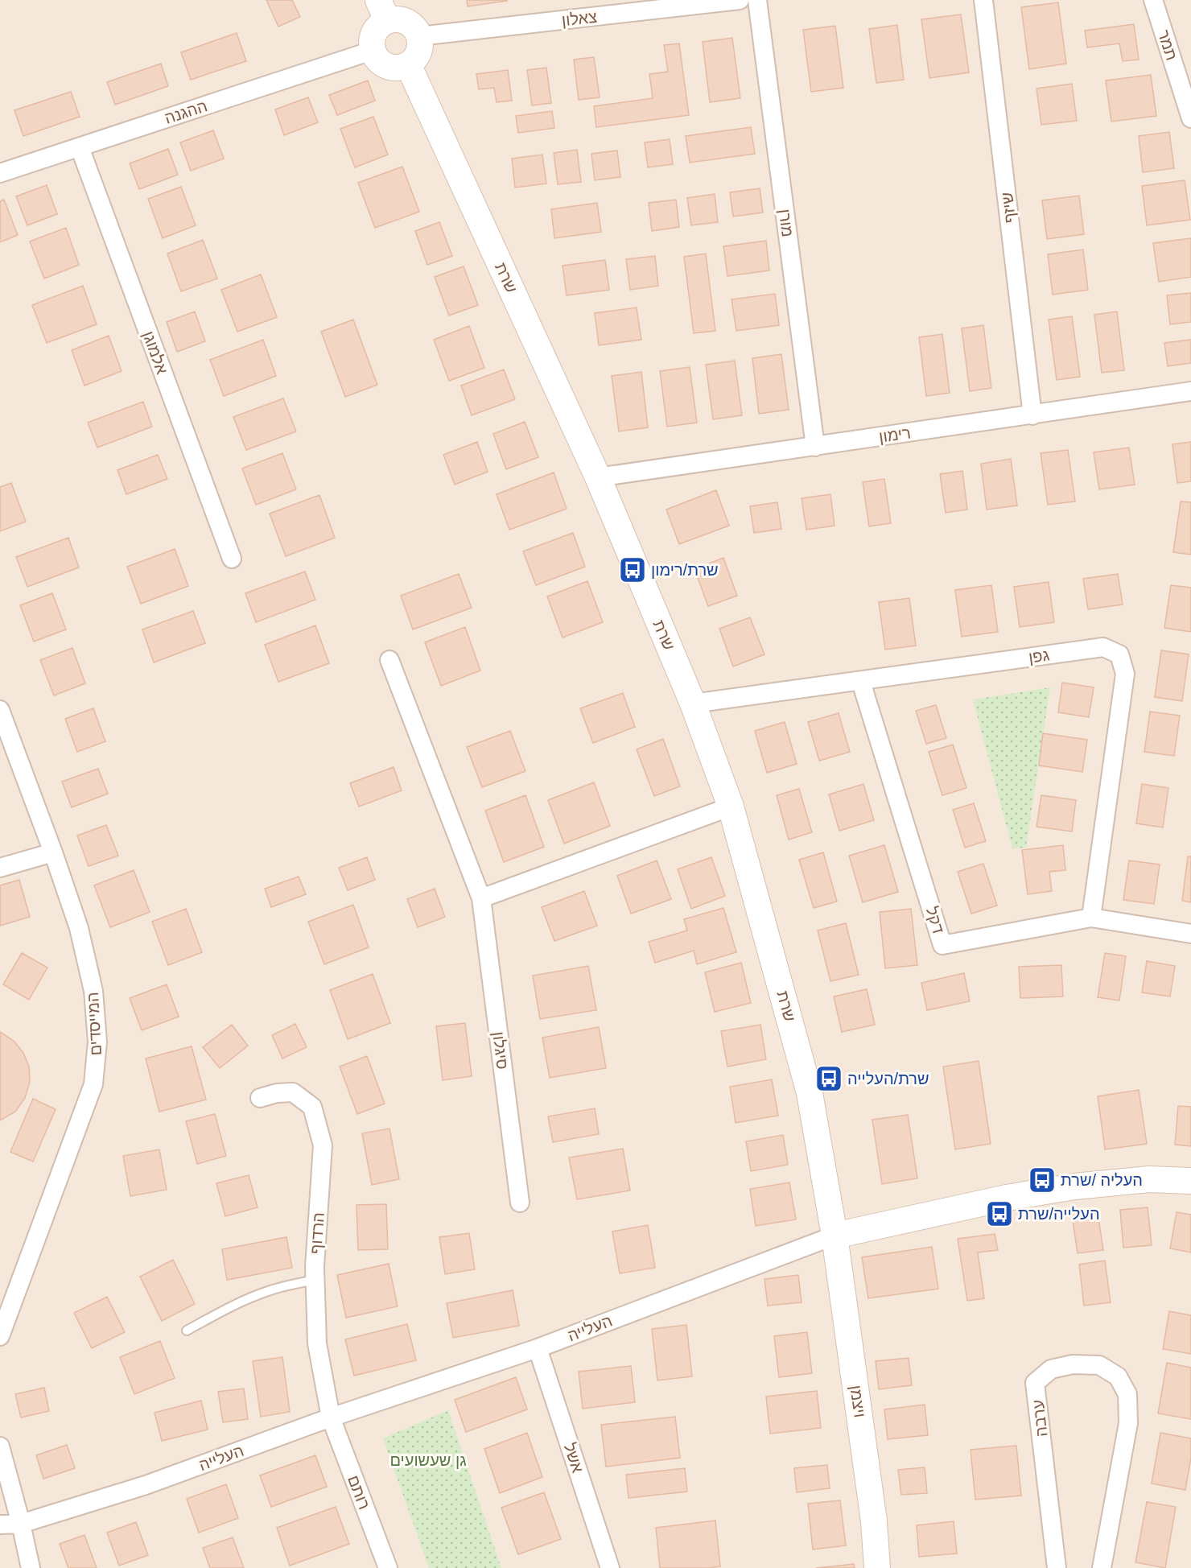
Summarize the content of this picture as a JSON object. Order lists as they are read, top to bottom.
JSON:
{
  "streets": {
    "street": [
      "צאלון",
      "תמר",
      "ההגנה",
      "שיזף",
      "מורן",
      "שרת",
      "אלמוגן",
      "רימון",
      "גפן",
      "דקל",
      "המייסדים",
      "סיגלון",
      "הרדוף",
      "העלייה",
      "ויצמן",
      "ערבה",
      "אשל",
      "רותם"
    ]
  },
  "crossings": [
    ["צאלון", "ההגנה"],
    ["צאלון", "שרת"],
    ["ההגנה", "שרת"],
    ["ההגנה", "אלמוגן"],
    ["שיזף", "רימון"],
    ["מורן", "רימון"],
    ["שרת", "רימון"],
    ["שרת", "גפן"],
    ["שרת", "העלייה"],
    ["שרת", "ויצמן"],
    ["גפן", "דקל"],
    ["הרדוף", "העלייה"],
    ["הרדוף", "רותם"],
    ["העלייה", "ויצמן"],
    ["העלייה", "אשל"],
    ["העלייה", "רותם"]
  ],
  "parks": ["גן שעשועים"],
  "places": {
    "bus stop": [
      "שרת/רימון",
      "שרת/העלייה",
      "העליה /שרת",
      "העלייה/שרת"
    ]
  }
}
